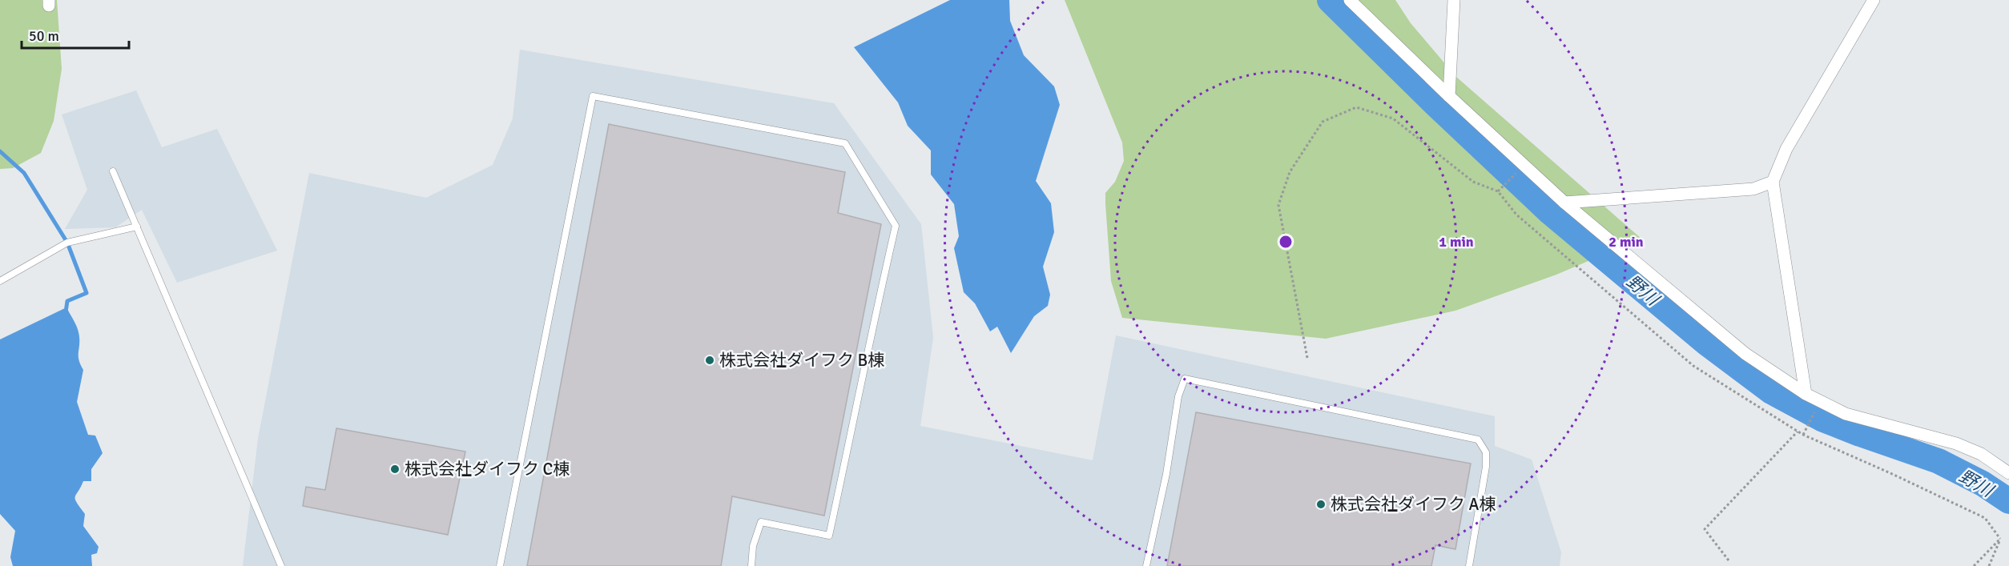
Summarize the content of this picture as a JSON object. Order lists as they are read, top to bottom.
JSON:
{
  "water": ["野川"],
  "places": ["株式会社ダイフク B棟", "株式会社ダイフク C棟", "株式会社ダイフク A棟"],
  "scale_bar": "50 m",
  "rings": ["1 min", "2 min"]
}
